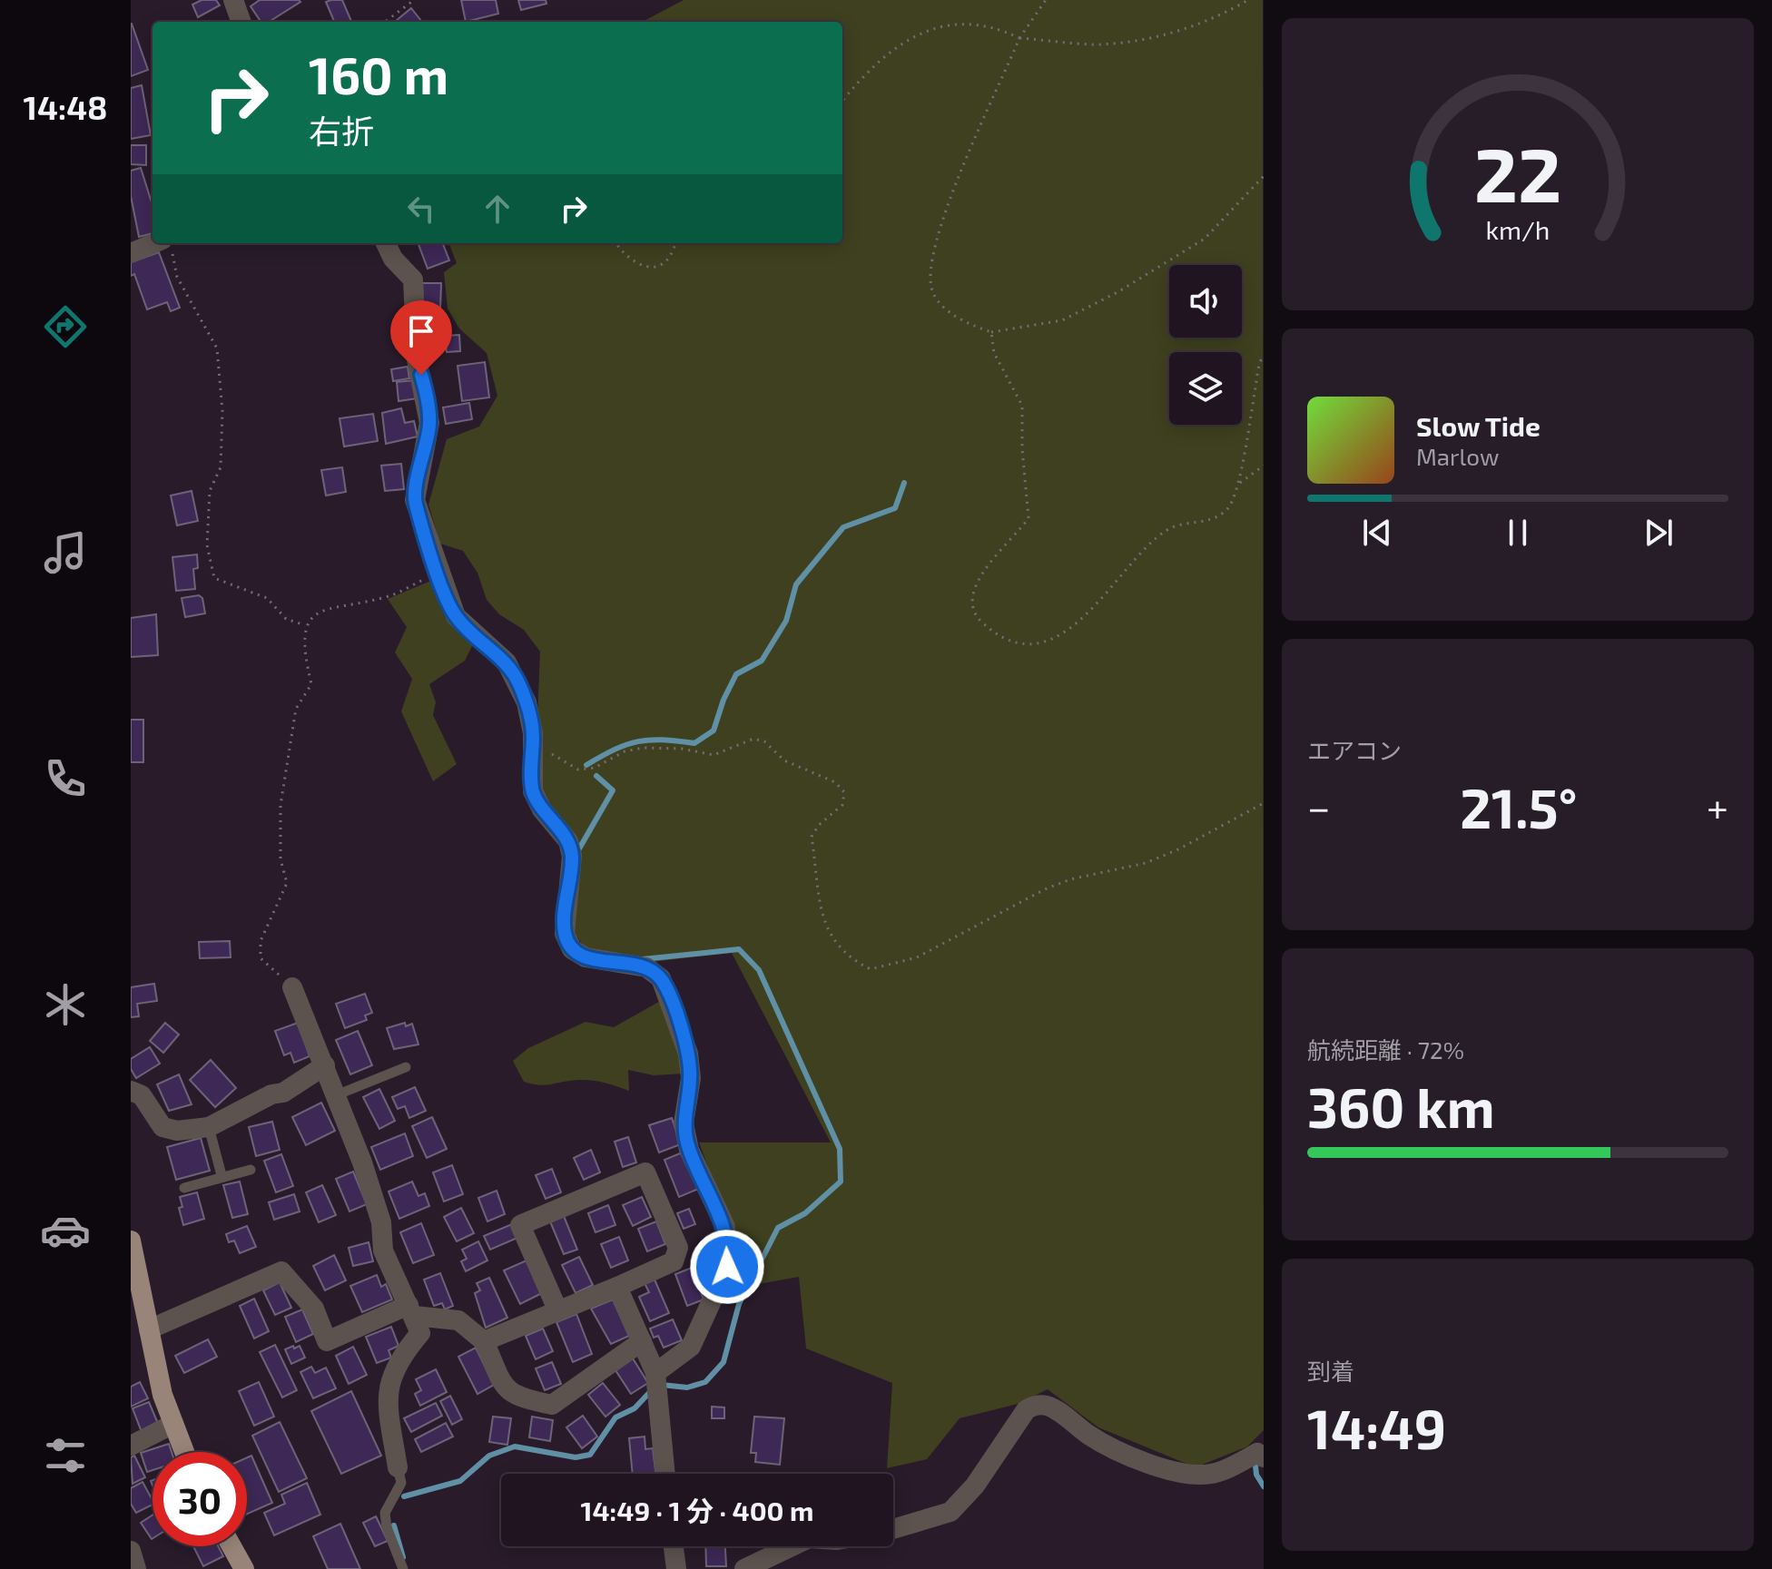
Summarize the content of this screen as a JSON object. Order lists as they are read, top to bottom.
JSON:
{
  "page": {
    "tabs": "14:48",
    "turn": ["160 m", "右折"],
    "song": ["Slow Tide", "Marlow"],
    "tile": [
      "エアコン",
      ["航続距離 · 72%", "360 km"],
      ["到着", "14:49"]
    ],
    "heat": ["−", "21.5°", "+"],
    "limit": "30",
    "trip": "14:49 · 1 分 · 400 m",
    "gauge": ["22", "km/h"]
  }
}
